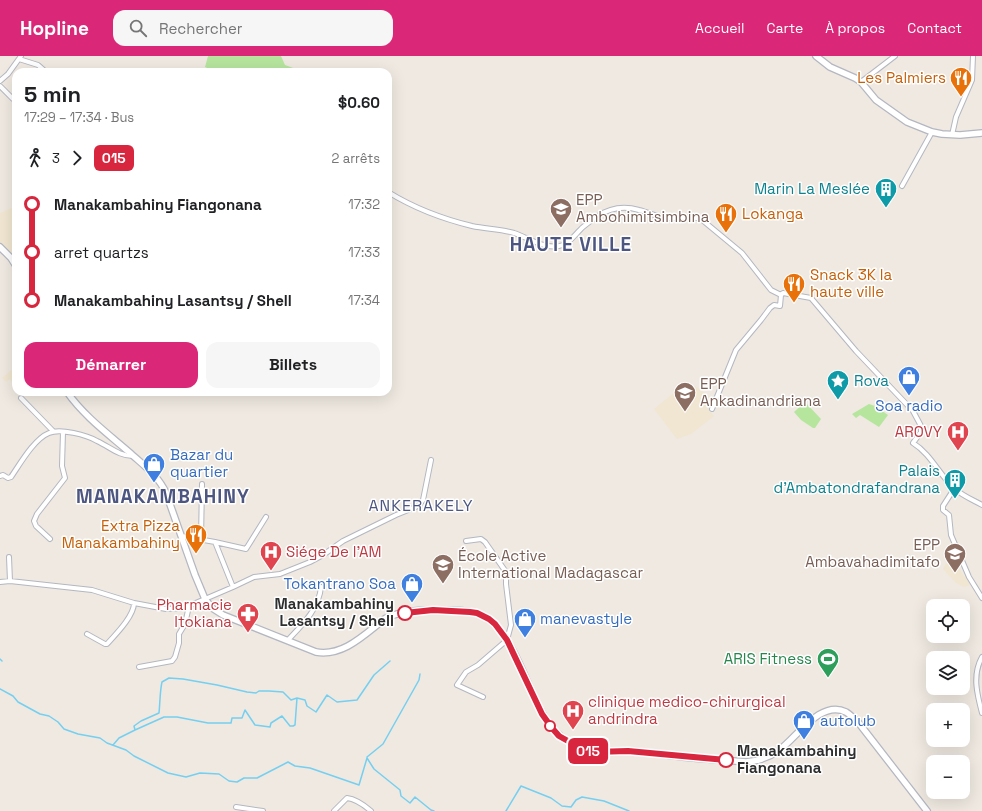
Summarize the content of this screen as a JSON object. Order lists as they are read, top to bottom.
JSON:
{
  "districts": ["HAUTE VILLE", "MANAKAMBAHINY", "ANKERAKELY"],
  "places": {
    "restaurant": [
      "Les Palmiers",
      "Lokanga",
      "Snack 3K la haute ville",
      "Extra Pizza Manakambahiny"
    ],
    "building": ["Marin La Meslée", "Palais d'Ambatondrafandrana"],
    "school or university": [
      "EPP Ambohimitsimbina",
      "EPP Ankadinandriana",
      "EPP Ambavahadimitafo",
      "École Active International Madagascar"
    ],
    "shop": [
      "Soa radio",
      "Bazar du quartier",
      "Tokantrano Soa",
      "manevastyle",
      "autolub"
    ],
    "place": ["Rova"],
    "hospital": ["AROVY", "Siége De l'AM", "clinique medico-chirurgical andrindra"],
    "other": ["Manakambahiny Lasantsy / Shell", "Manakambahiny Fiangonana"],
    "pharmacy": ["Pharmacie Itokiana"],
    "sports": ["ARIS Fitness"]
  },
  "lines": ["bus line 015"],
  "page": {
    "header": "Hopline",
    "search": "Rechercher",
    "nav": [
      "Accueil",
      "Carte",
      "À propos",
      "Contact"
    ],
    "on_map": "015",
    "heading": ["5 min", "17:29 – 17:34 · Bus", "$0.60"],
    "legs": ["3", "015", "2 arrêts"],
    "list": [
      {
        "name": "Manakambahiny Fiangonana",
        "value": "17:32"
      },
      {
        "name": "arret quartzs",
        "value": "17:33"
      },
      {
        "name": "Manakambahiny Lasantsy / Shell",
        "value": "17:34"
      }
    ],
    "buttons": ["Démarrer", "Billets"],
    "map_buttons": ["+", "−"]
  }
}
